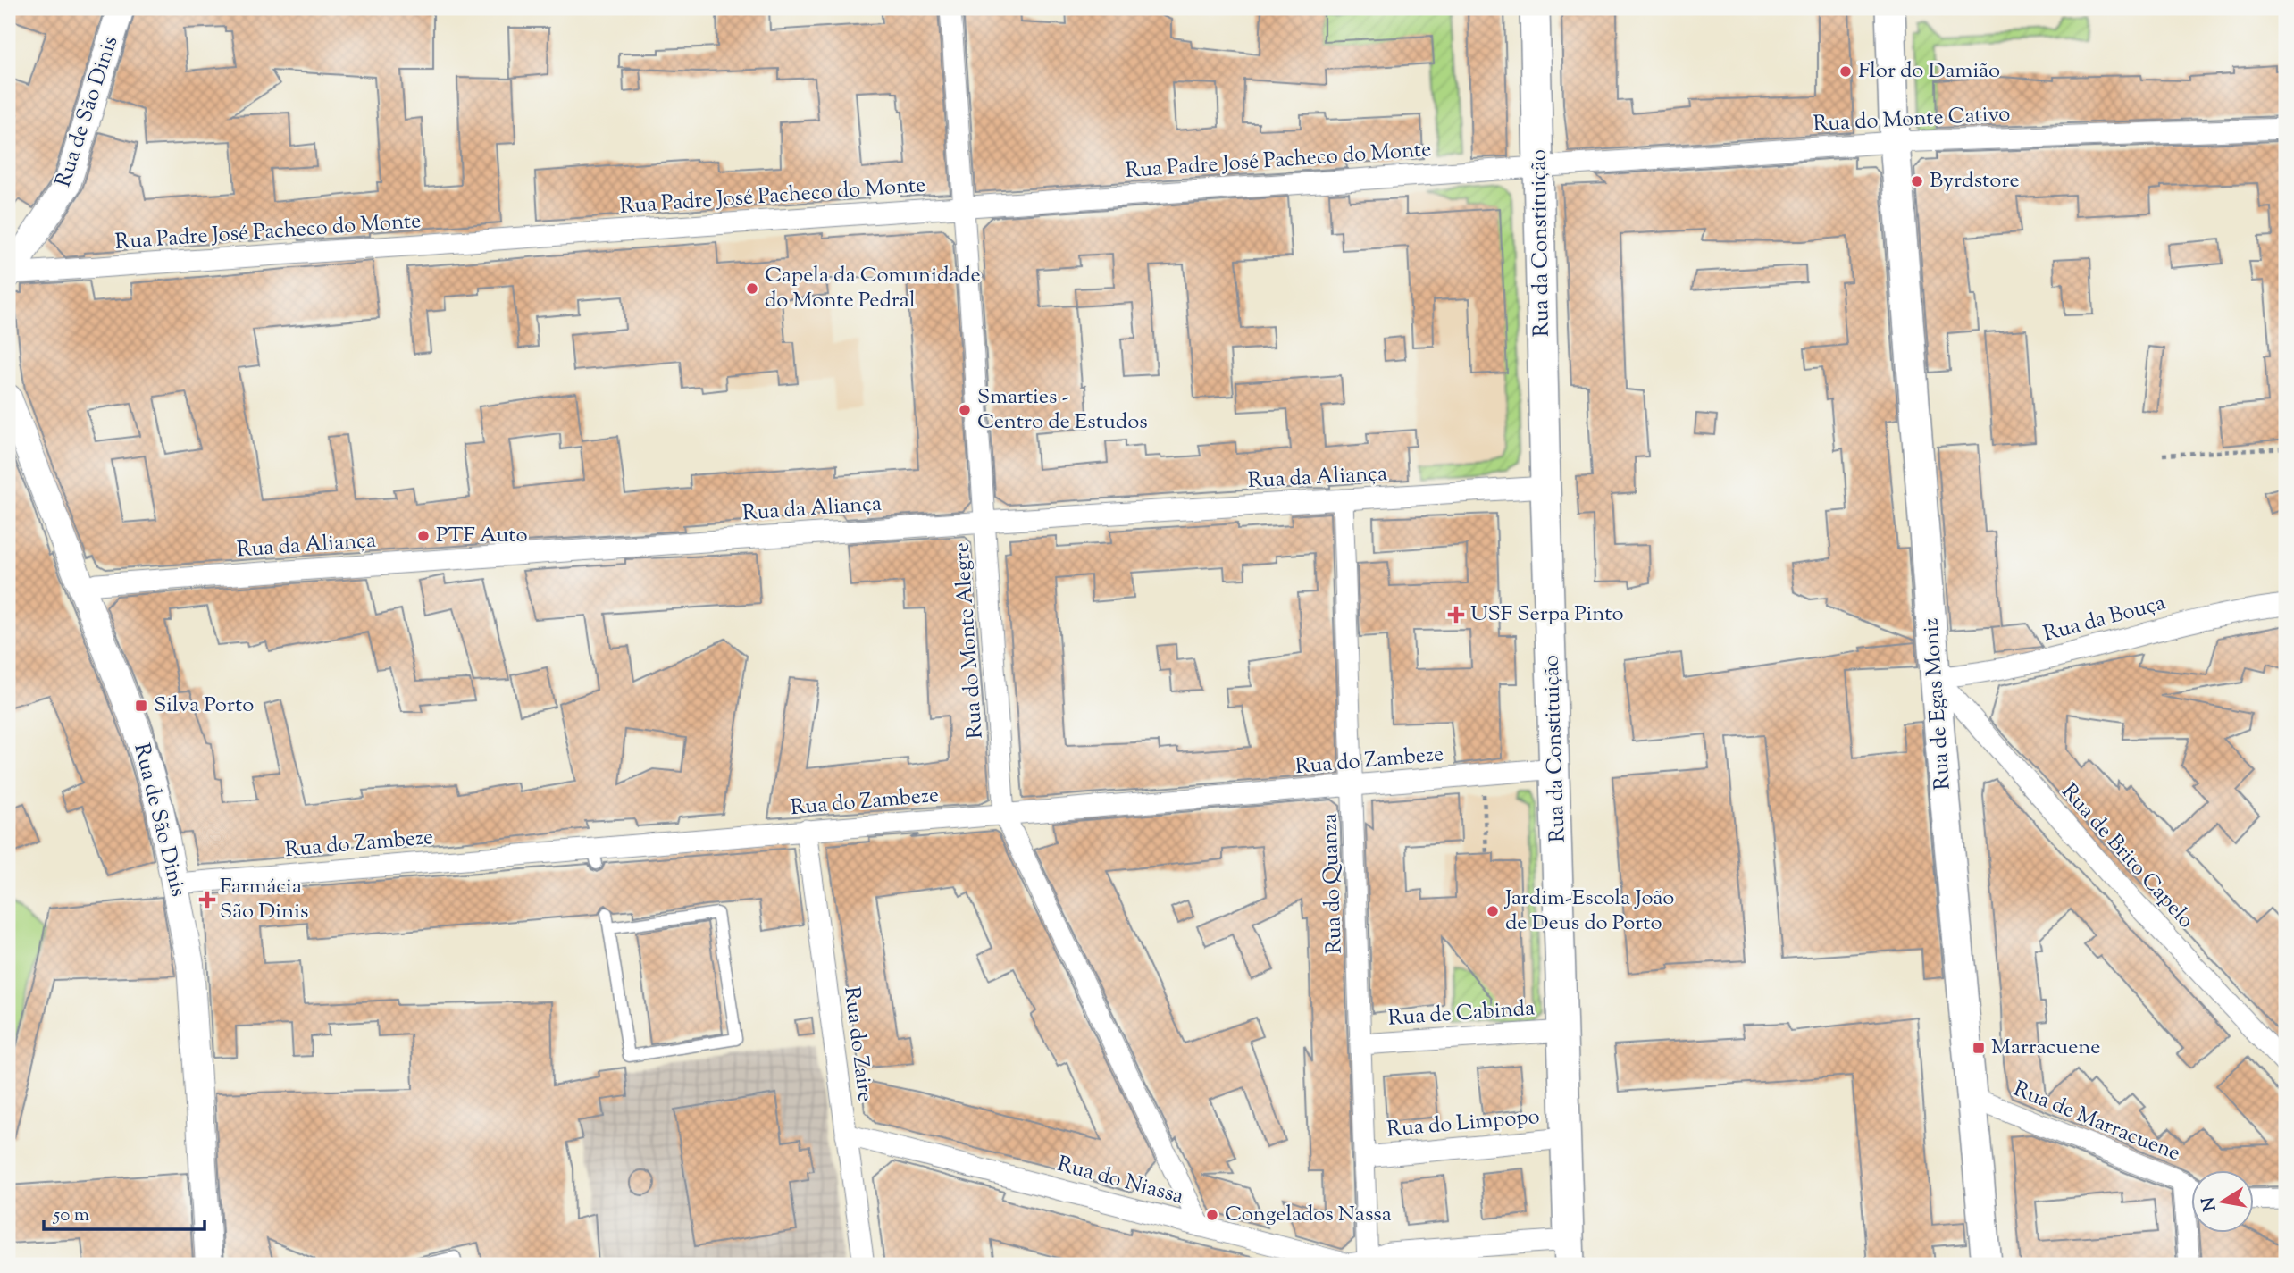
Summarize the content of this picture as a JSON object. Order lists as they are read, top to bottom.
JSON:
{
  "streets": {
    "main road": ["Rua da Constituição", "Rua de Egas Moniz"],
    "street": [
      "Rua de São Dinis",
      "Rua do Monte Cativo",
      "Rua Padre José Pacheco do Monte",
      "Rua da Aliança",
      "Rua da Bouça",
      "Rua do Monte Alegre",
      "Rua do Zambeze",
      "Rua de Brito Capelo",
      "Rua do Quanza",
      "Rua de Cabinda",
      "Rua do Zaire",
      "Rua de Marracuene",
      "Rua do Limpopo",
      "Rua do Niassa"
    ]
  },
  "crossings": [
    ["Rua de São Dinis", "Rua Padre José Pacheco do Monte"],
    ["Rua de São Dinis", "Rua da Aliança"],
    ["Rua de São Dinis", "Rua do Zambeze"],
    ["Rua do Monte Cativo", "Rua Padre José Pacheco do Monte"],
    ["Rua do Monte Cativo", "Rua da Constituição"],
    ["Rua do Monte Cativo", "Rua de Egas Moniz"],
    ["Rua Padre José Pacheco do Monte", "Rua da Constituição"],
    ["Rua Padre José Pacheco do Monte", "Rua do Monte Alegre"],
    ["Rua da Constituição", "Rua da Aliança"],
    ["Rua da Constituição", "Rua do Zambeze"],
    ["Rua da Constituição", "Rua de Cabinda"],
    ["Rua da Constituição", "Rua do Limpopo"],
    ["Rua da Constituição", "Rua do Niassa"],
    ["Rua da Aliança", "Rua do Monte Alegre"],
    ["Rua da Aliança", "Rua do Quanza"],
    ["Rua da Bouça", "Rua de Egas Moniz"],
    ["Rua da Bouça", "Rua de Brito Capelo"],
    ["Rua do Monte Alegre", "Rua do Zambeze"],
    ["Rua do Monte Alegre", "Rua do Niassa"],
    ["Rua de Egas Moniz", "Rua de Brito Capelo"],
    ["Rua de Egas Moniz", "Rua de Marracuene"],
    ["Rua do Zambeze", "Rua do Quanza"],
    ["Rua do Zambeze", "Rua do Zaire"],
    ["Rua do Quanza", "Rua de Cabinda"],
    ["Rua do Quanza", "Rua do Limpopo"],
    ["Rua do Quanza", "Rua do Niassa"],
    ["Rua do Zaire", "Rua do Niassa"]
  ],
  "places": {
    "other": [
      "Flor do Damião",
      "Byrdstore",
      "Capela da Comunidade do Monte Pedral",
      "Smarties - Centro de Estudos",
      "PTF Auto",
      "Jardim-Escola João de Deus do Porto",
      "Congelados Nassa"
    ],
    "health": ["USF Serpa Pinto", "Farmácia São Dinis"],
    "transit": ["Silva Porto", "Marracuene"]
  },
  "scale_bar": "50 m",
  "north": "left"
}
